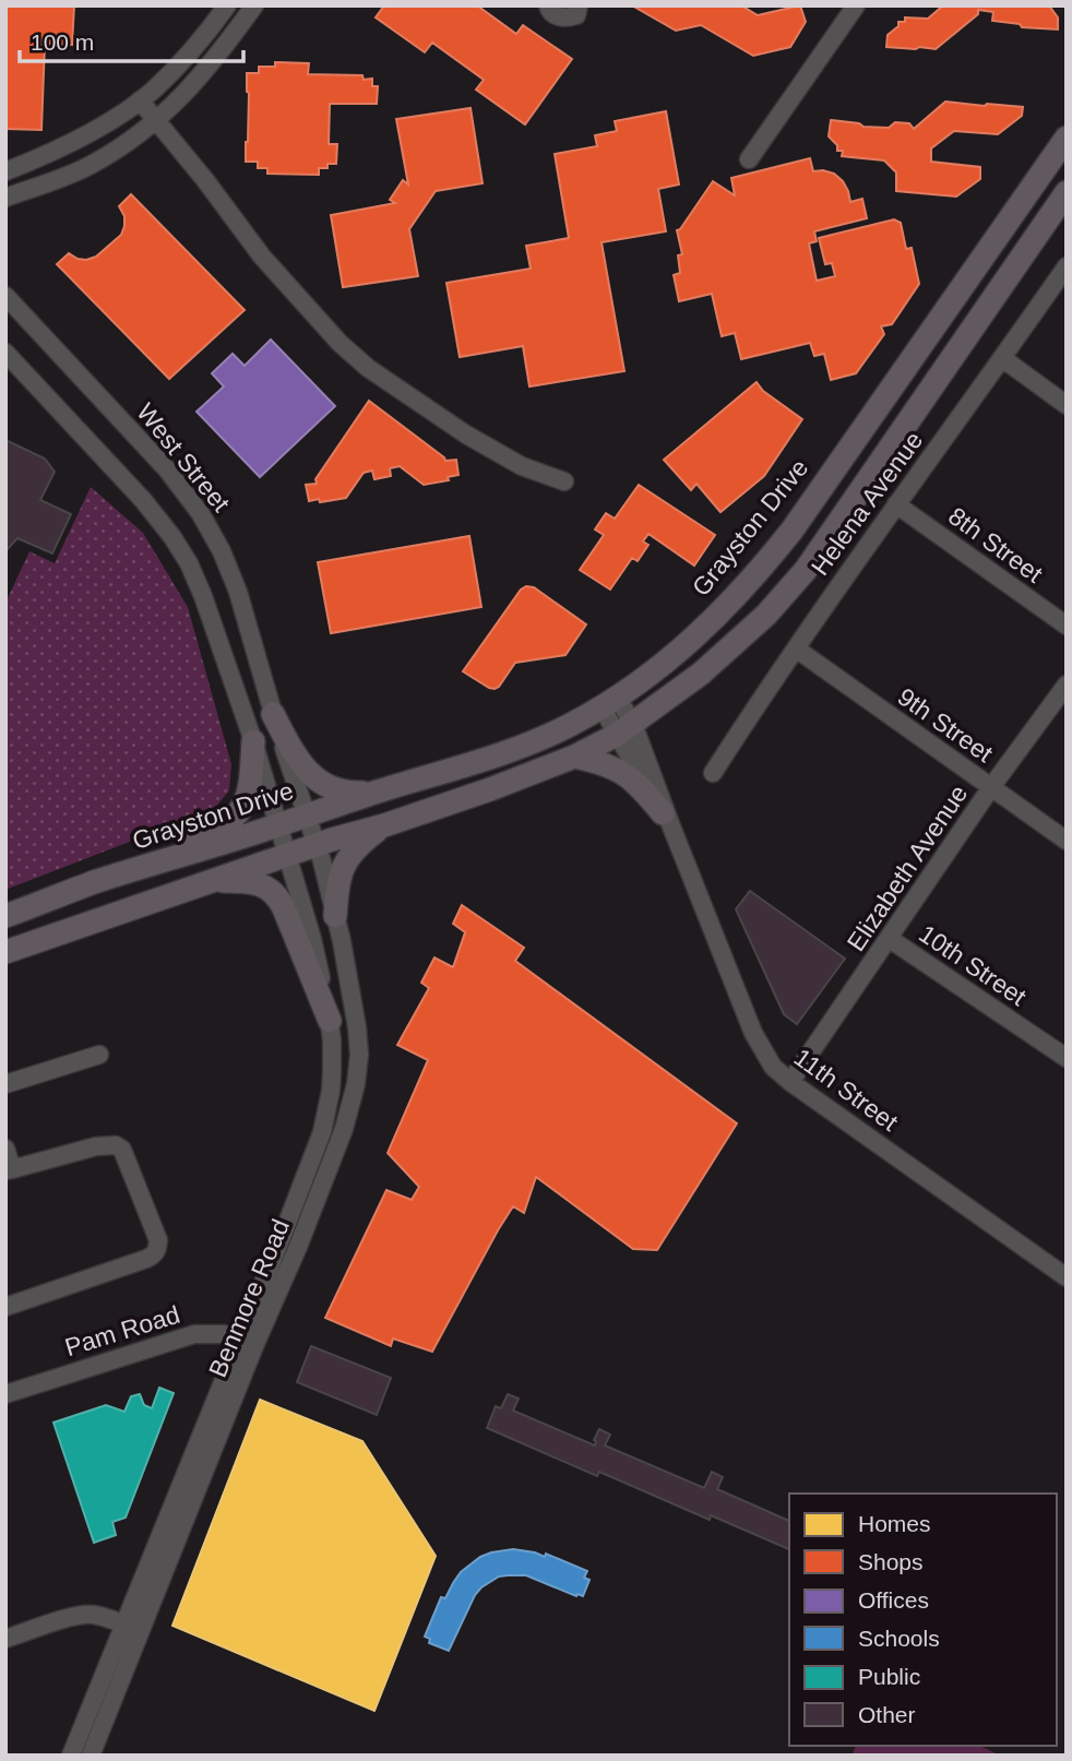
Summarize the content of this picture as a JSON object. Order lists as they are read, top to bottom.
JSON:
{
  "streets": {
    "main road": ["Grayston Drive"],
    "street": [
      "West Street",
      "Helena Avenue",
      "8th Street",
      "9th Street",
      "Elizabeth Avenue",
      "10th Street",
      "11th Street",
      "Benmore Road",
      "Pam Road"
    ]
  },
  "crossings": [
    ["West Street", "Grayston Drive"],
    ["West Street", "Benmore Road"],
    ["Helena Avenue", "8th Street"],
    ["Helena Avenue", "9th Street"],
    ["Grayston Drive", "11th Street"],
    ["Grayston Drive", "Benmore Road"],
    ["9th Street", "Elizabeth Avenue"],
    ["Elizabeth Avenue", "10th Street"],
    ["Elizabeth Avenue", "11th Street"],
    ["Benmore Road", "Pam Road"]
  ],
  "legend": [
    "Homes",
    "Shops",
    "Offices",
    "Schools",
    "Public",
    "Other"
  ],
  "scale_bar": "100 m"
}
